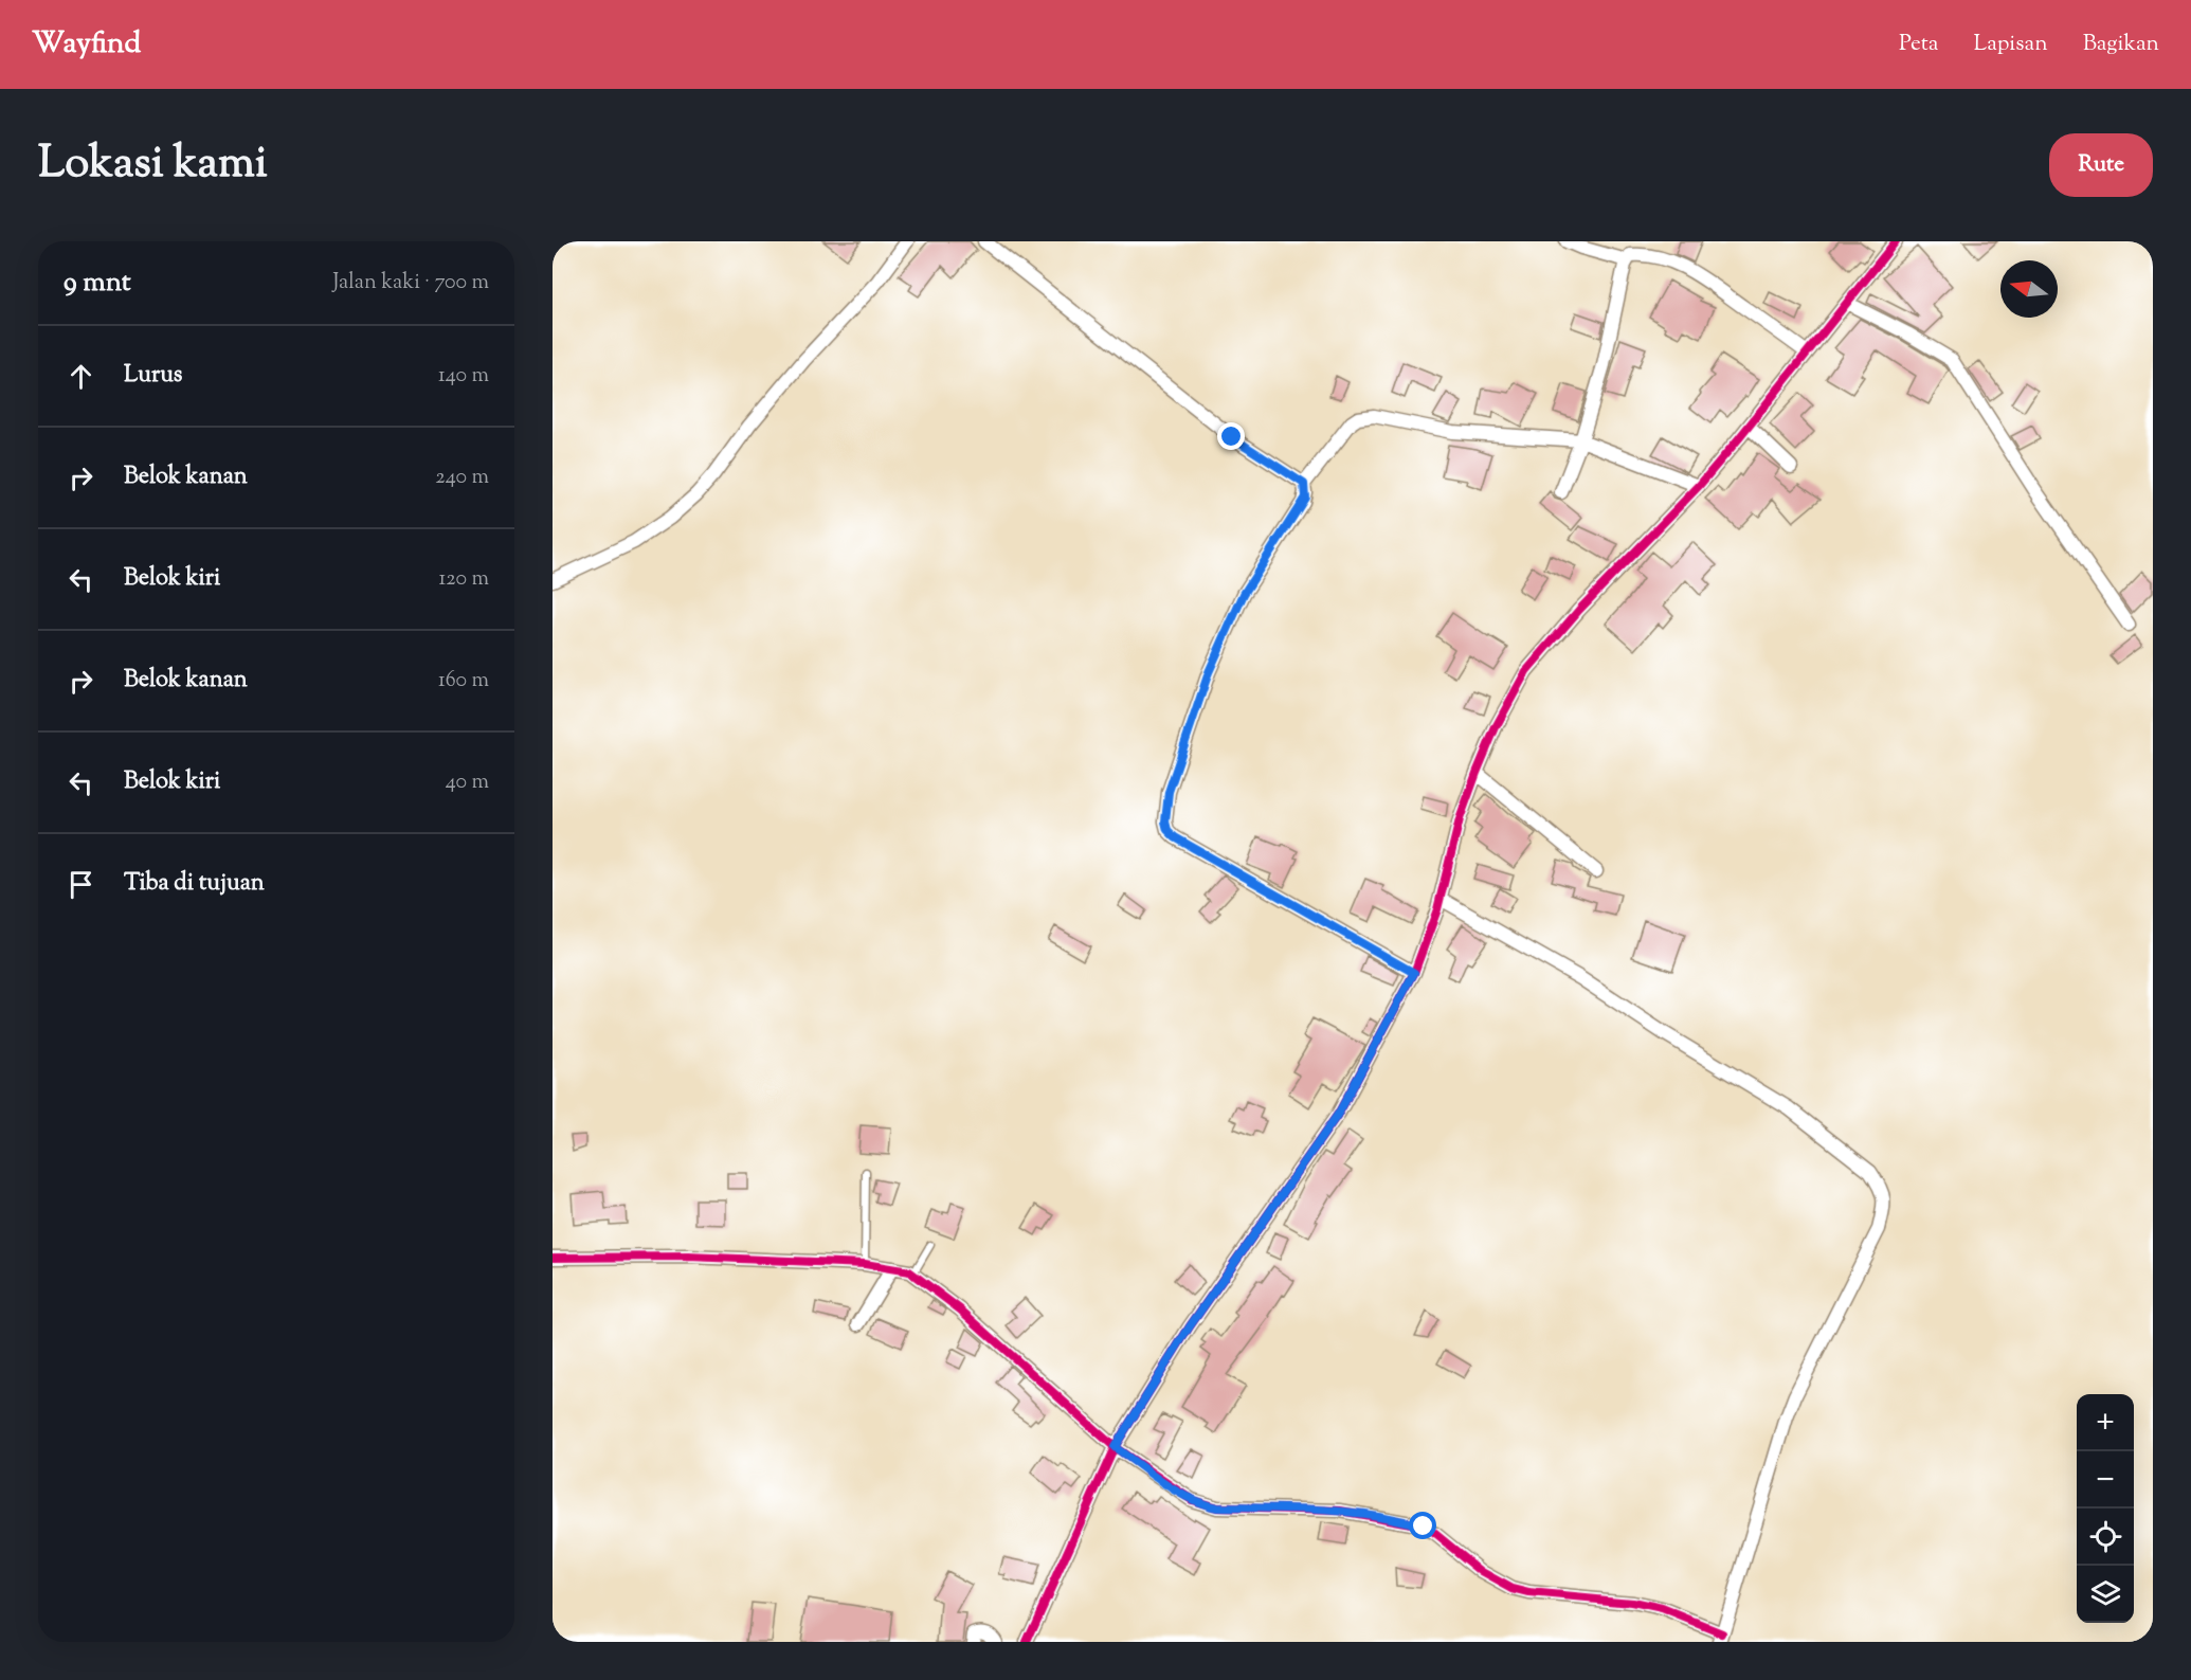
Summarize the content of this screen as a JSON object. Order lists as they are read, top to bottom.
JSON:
{
  "north": "left",
  "page": {
    "header": "Wayfind",
    "nav": ["Peta", "Lapisan", "Bagikan"],
    "title": "Lokasi kami",
    "buttons": "Rute",
    "heading": ["9 mnt", "Jalan kaki · 700 m"],
    "list": [
      ["Lurus", "140 m"],
      ["Belok kanan", "240 m"],
      ["Belok kiri", "120 m"],
      ["Belok kanan", "160 m"],
      ["Belok kiri", "40 m"],
      "Tiba di tujuan"
    ],
    "map_buttons": ["+", "−"]
  }
}
